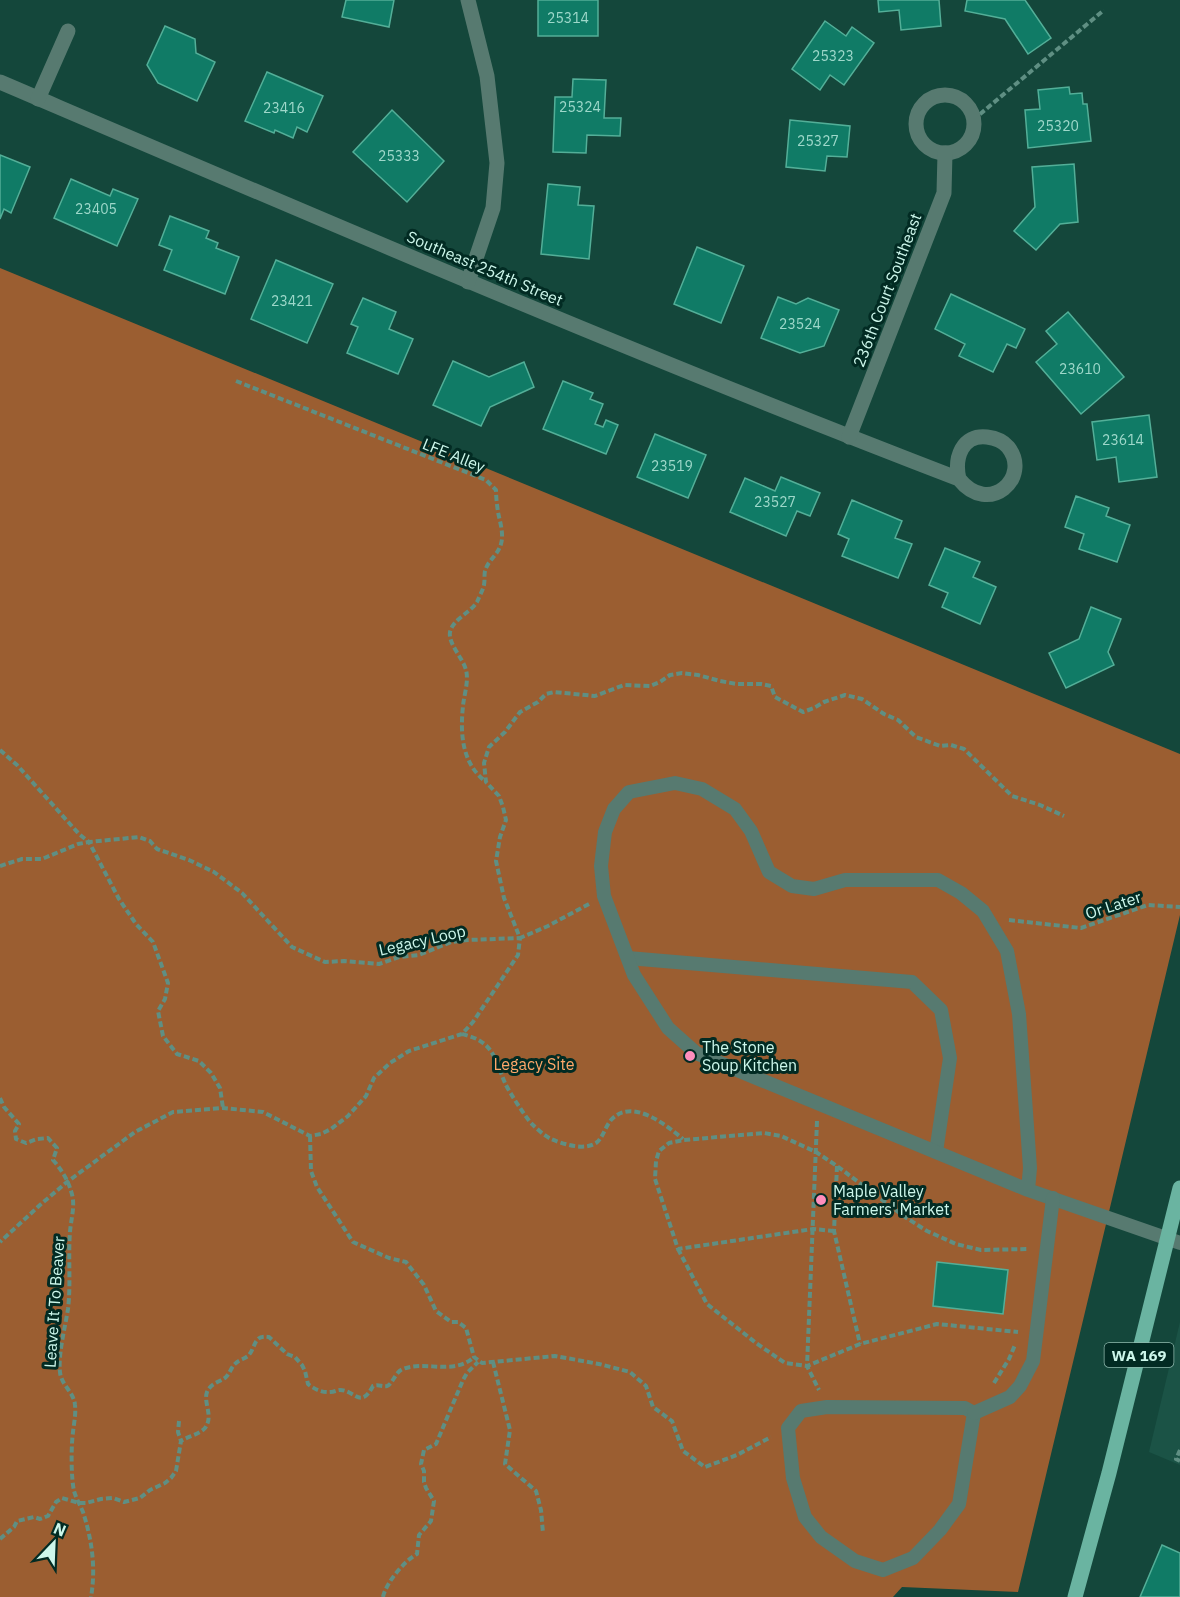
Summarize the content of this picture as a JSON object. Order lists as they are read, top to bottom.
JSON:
{
  "streets": {
    "main road": ["WA 169"],
    "street": ["Southeast 254th Street", "236th Court Southeast"],
    "path": [
      "LFE Alley",
      "Or Later",
      "Legacy Loop",
      "Leave It To Beaver"
    ]
  },
  "crossings": [
    ["Southeast 254th Street", "236th Court Southeast"]
  ],
  "parks": ["Legacy Site"],
  "places": ["The Stone Soup Kitchen", "Maple Valley Farmers' Market"],
  "house_numbers": [
    "25314",
    "25323",
    "25324",
    "23416",
    "25320",
    "25327",
    "25333",
    "23405",
    "23421",
    "23524",
    "23610",
    "23614",
    "23519",
    "23527"
  ],
  "north": "top right"
}
